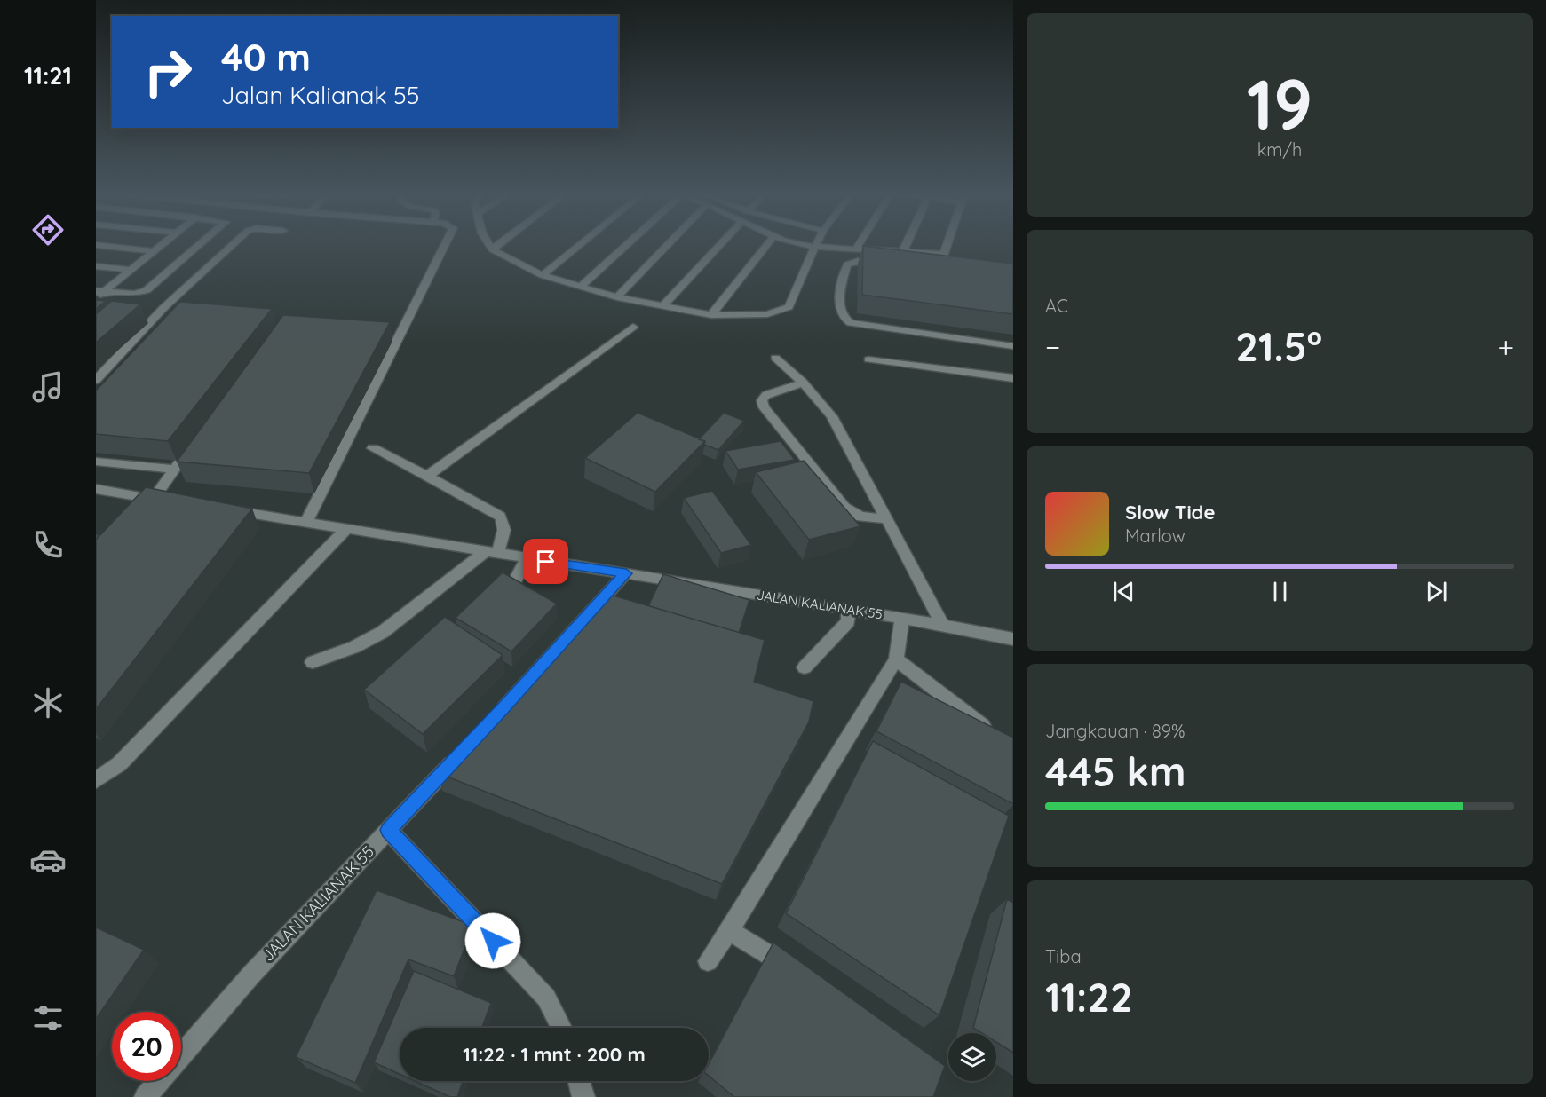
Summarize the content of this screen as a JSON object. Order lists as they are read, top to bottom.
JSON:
{
  "streets": {
    "lane": ["JALAN KALIANAK 55"]
  },
  "page": {
    "tabs": "11:21",
    "tile": [
      ["19", "km/h"],
      "AC",
      ["Jangkauan · 89%", "445 km"],
      ["Tiba", "11:22"]
    ],
    "turn": ["40 m", "Jalan Kalianak 55"],
    "heat": ["−", "21.5°", "+"],
    "song": ["Slow Tide", "Marlow"],
    "limit": "20",
    "trip": "11:22 · 1 mnt · 200 m"
  }
}
